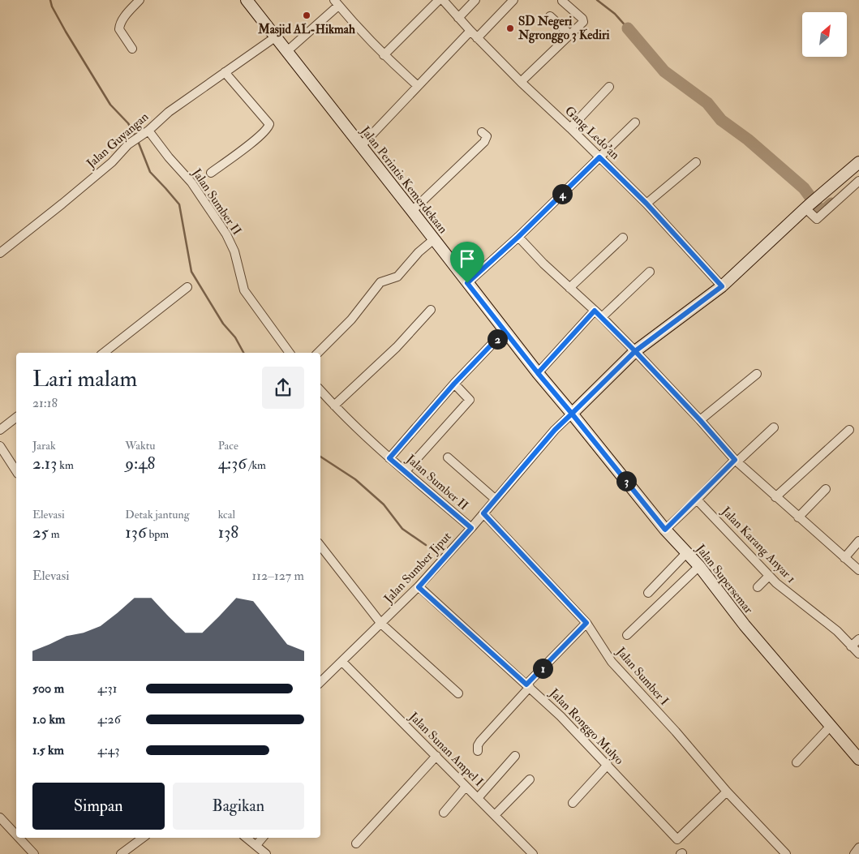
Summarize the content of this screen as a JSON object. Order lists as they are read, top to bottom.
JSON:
{
  "streets": {
    "main road": ["Jalan Perintis Kemerdekaan", "Jalan Supersemar"],
    "street": [
      "Gang Ledo'an",
      "Jalan Guyangan",
      "Jalan Sumber II",
      "Jalan Karang Anyar 1",
      "Jalan Sumber Jiput",
      "Jalan Sumber I",
      "Jalan Ronggo Mulyo",
      "Jalan Sunan Ampel I"
    ]
  },
  "crossings": [
    ["Jalan Guyangan", "Jalan Perintis Kemerdekaan"],
    ["Jalan Guyangan", "Jalan Sumber II"],
    ["Jalan Perintis Kemerdekaan", "Jalan Sumber Jiput"],
    ["Jalan Perintis Kemerdekaan", "Jalan Supersemar"],
    ["Jalan Sumber II", "Jalan Sumber Jiput"],
    ["Jalan Sumber Jiput", "Jalan Supersemar"],
    ["Jalan Sumber Jiput", "Jalan Sumber I"],
    ["Jalan Sumber Jiput", "Jalan Ronggo Mulyo"],
    ["Jalan Sumber Jiput", "Jalan Sunan Ampel I"],
    ["Jalan Sumber I", "Jalan Ronggo Mulyo"]
  ],
  "places": ["Masjid AL-Hikmah", "SD Negeri Ngronggo 3 Kediri"],
  "north": "top right",
  "page": {
    "pins": [
      "4",
      "2",
      "3",
      "1"
    ],
    "heading": ["Lari malam", "21:18"],
    "stats": [
      ["Jarak", "2.13 km"],
      ["Waktu", "9:48"],
      ["Pace", "4:36 /km"],
      ["Elevasi", "25 m"],
      ["Detak jantung", "136 bpm"],
      ["kcal", "138"]
    ],
    "chart": ["Elevasi", "112–127 m"],
    "list": [
      {
        "name": "500 m",
        "note": "4:31"
      },
      {
        "name": "1.0 km",
        "note": "4:26"
      },
      {
        "name": "1.5 km",
        "note": "4:43"
      }
    ],
    "buttons": ["Simpan", "Bagikan"]
  }
}
